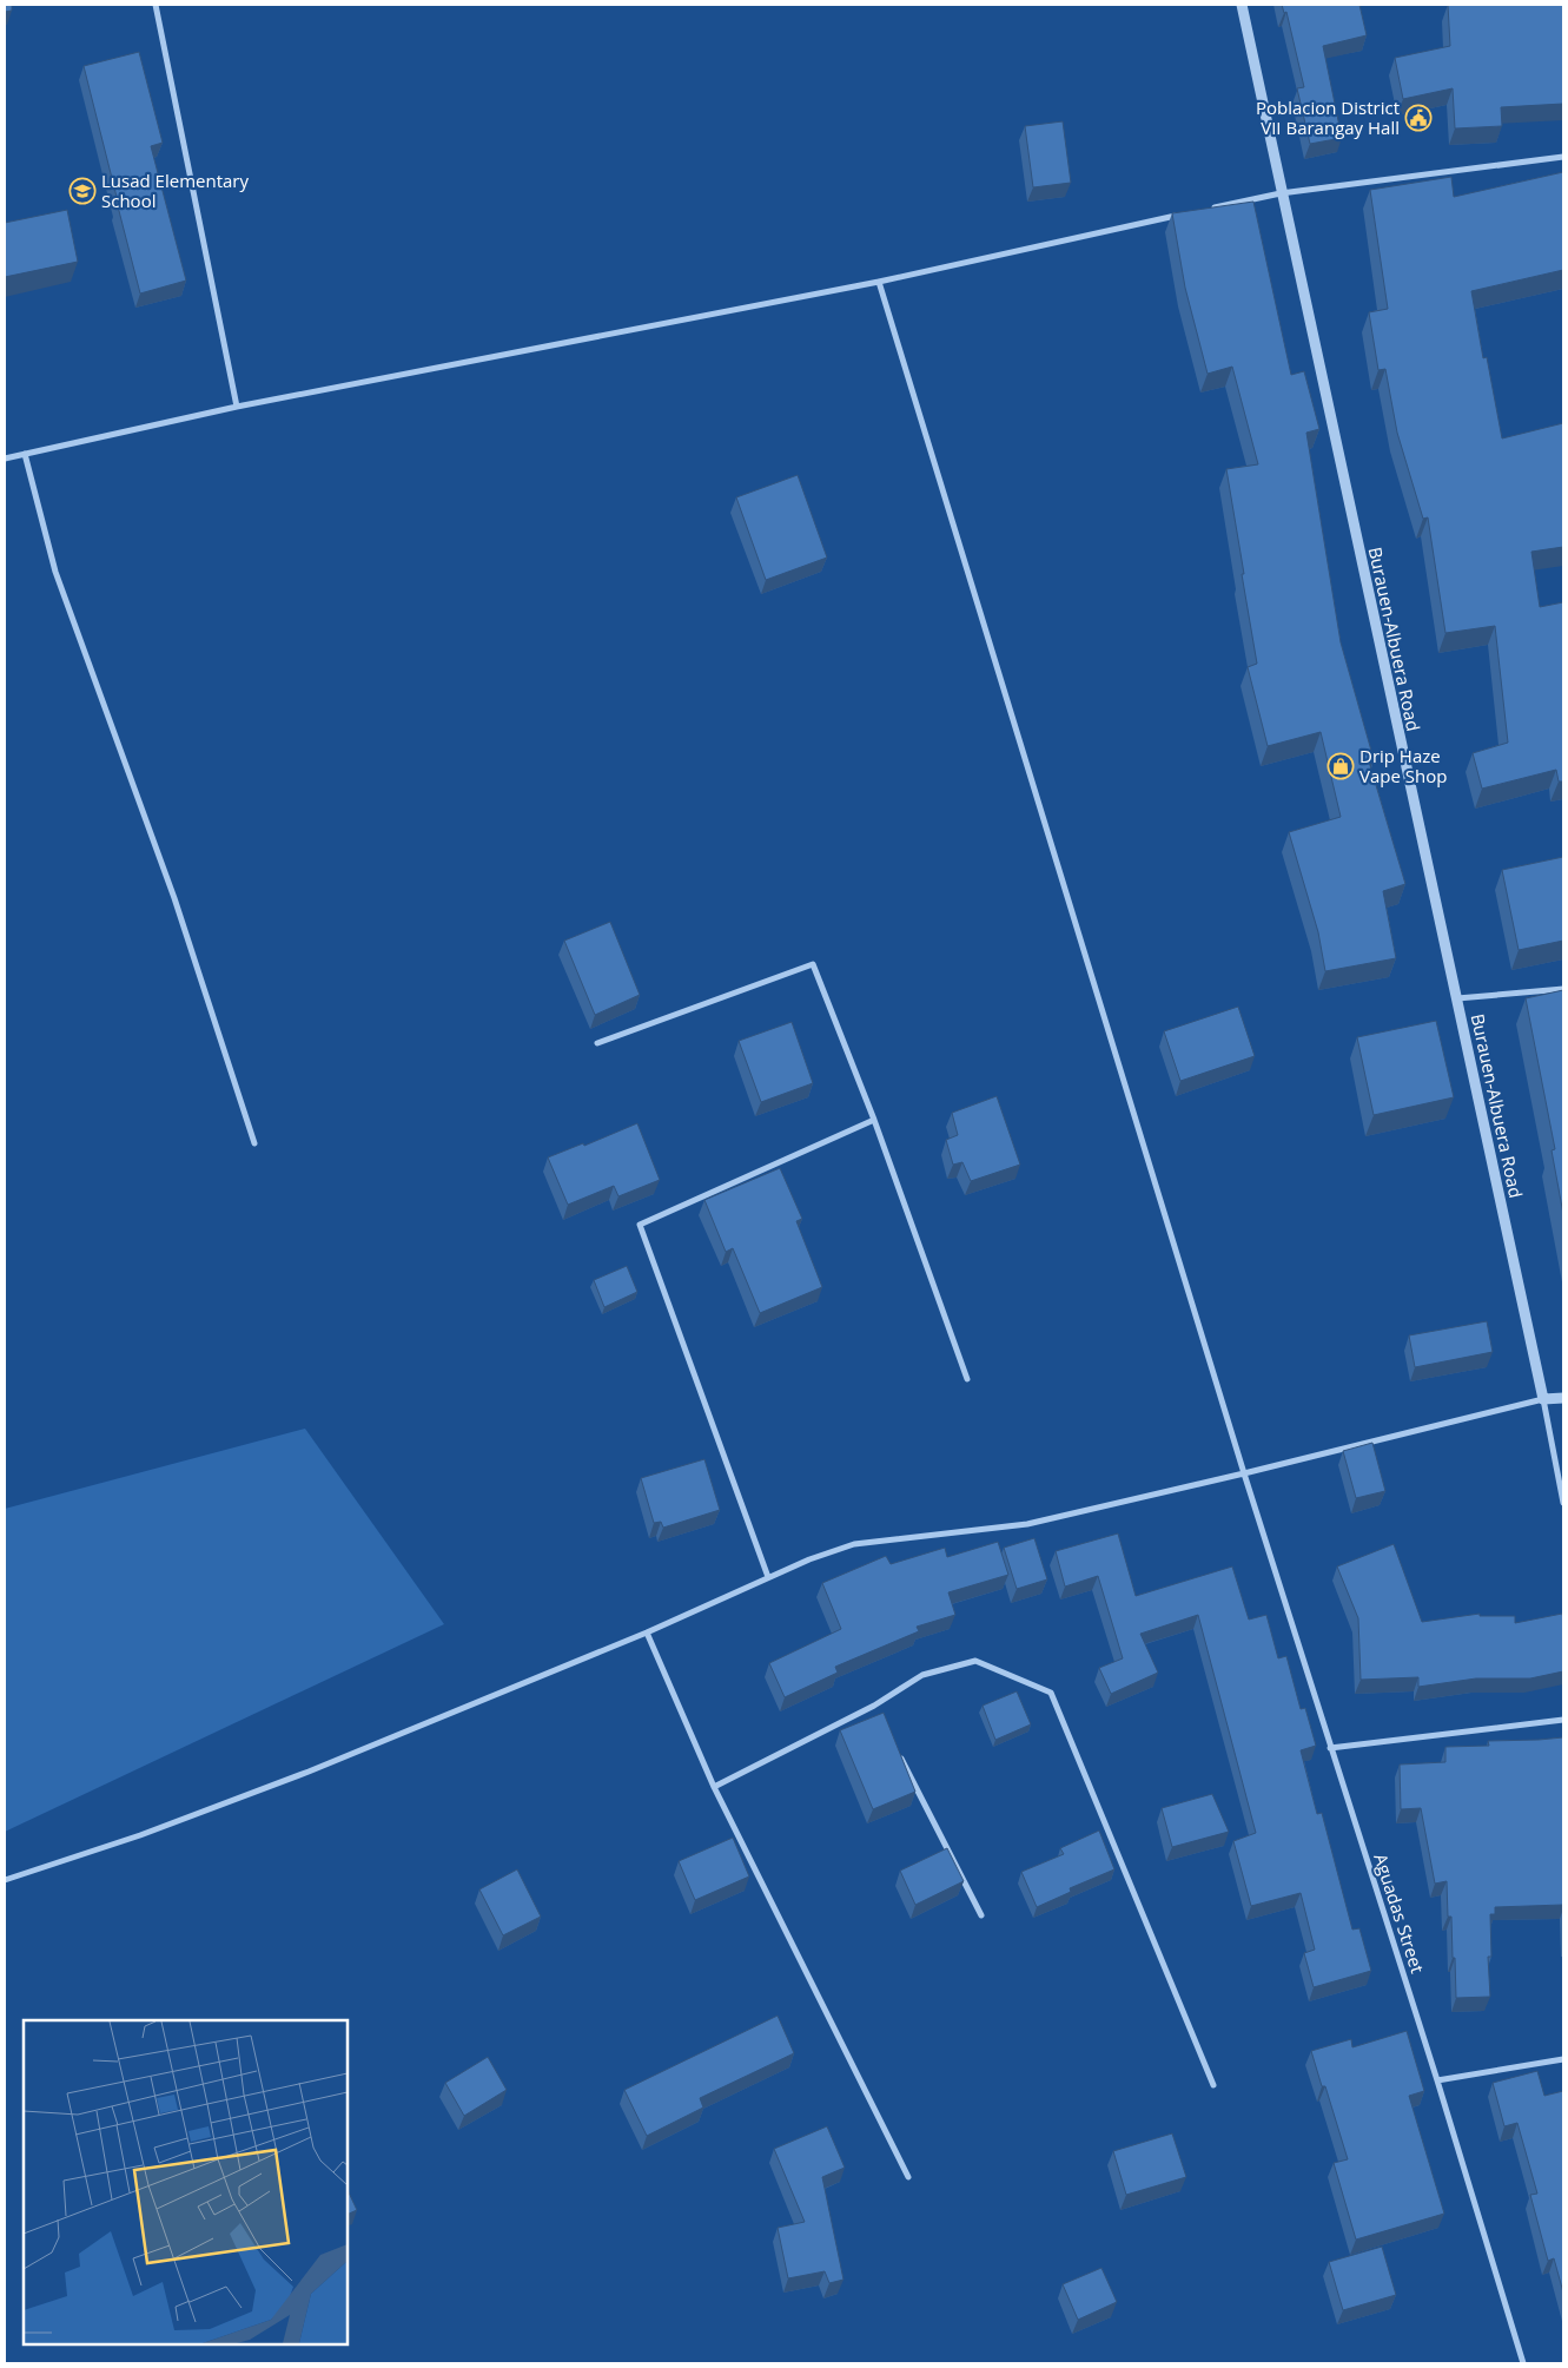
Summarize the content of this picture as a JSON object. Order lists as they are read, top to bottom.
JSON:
{
  "streets": {
    "street": ["Burauen-Albuera Road", "Aguadas Street"]
  },
  "places": {
    "public building": ["Poblacion District VII Barangay Hall"],
    "school or university": ["Lusad Elementary School"],
    "shop": ["Drip Haze Vape Shop"]
  }
}
